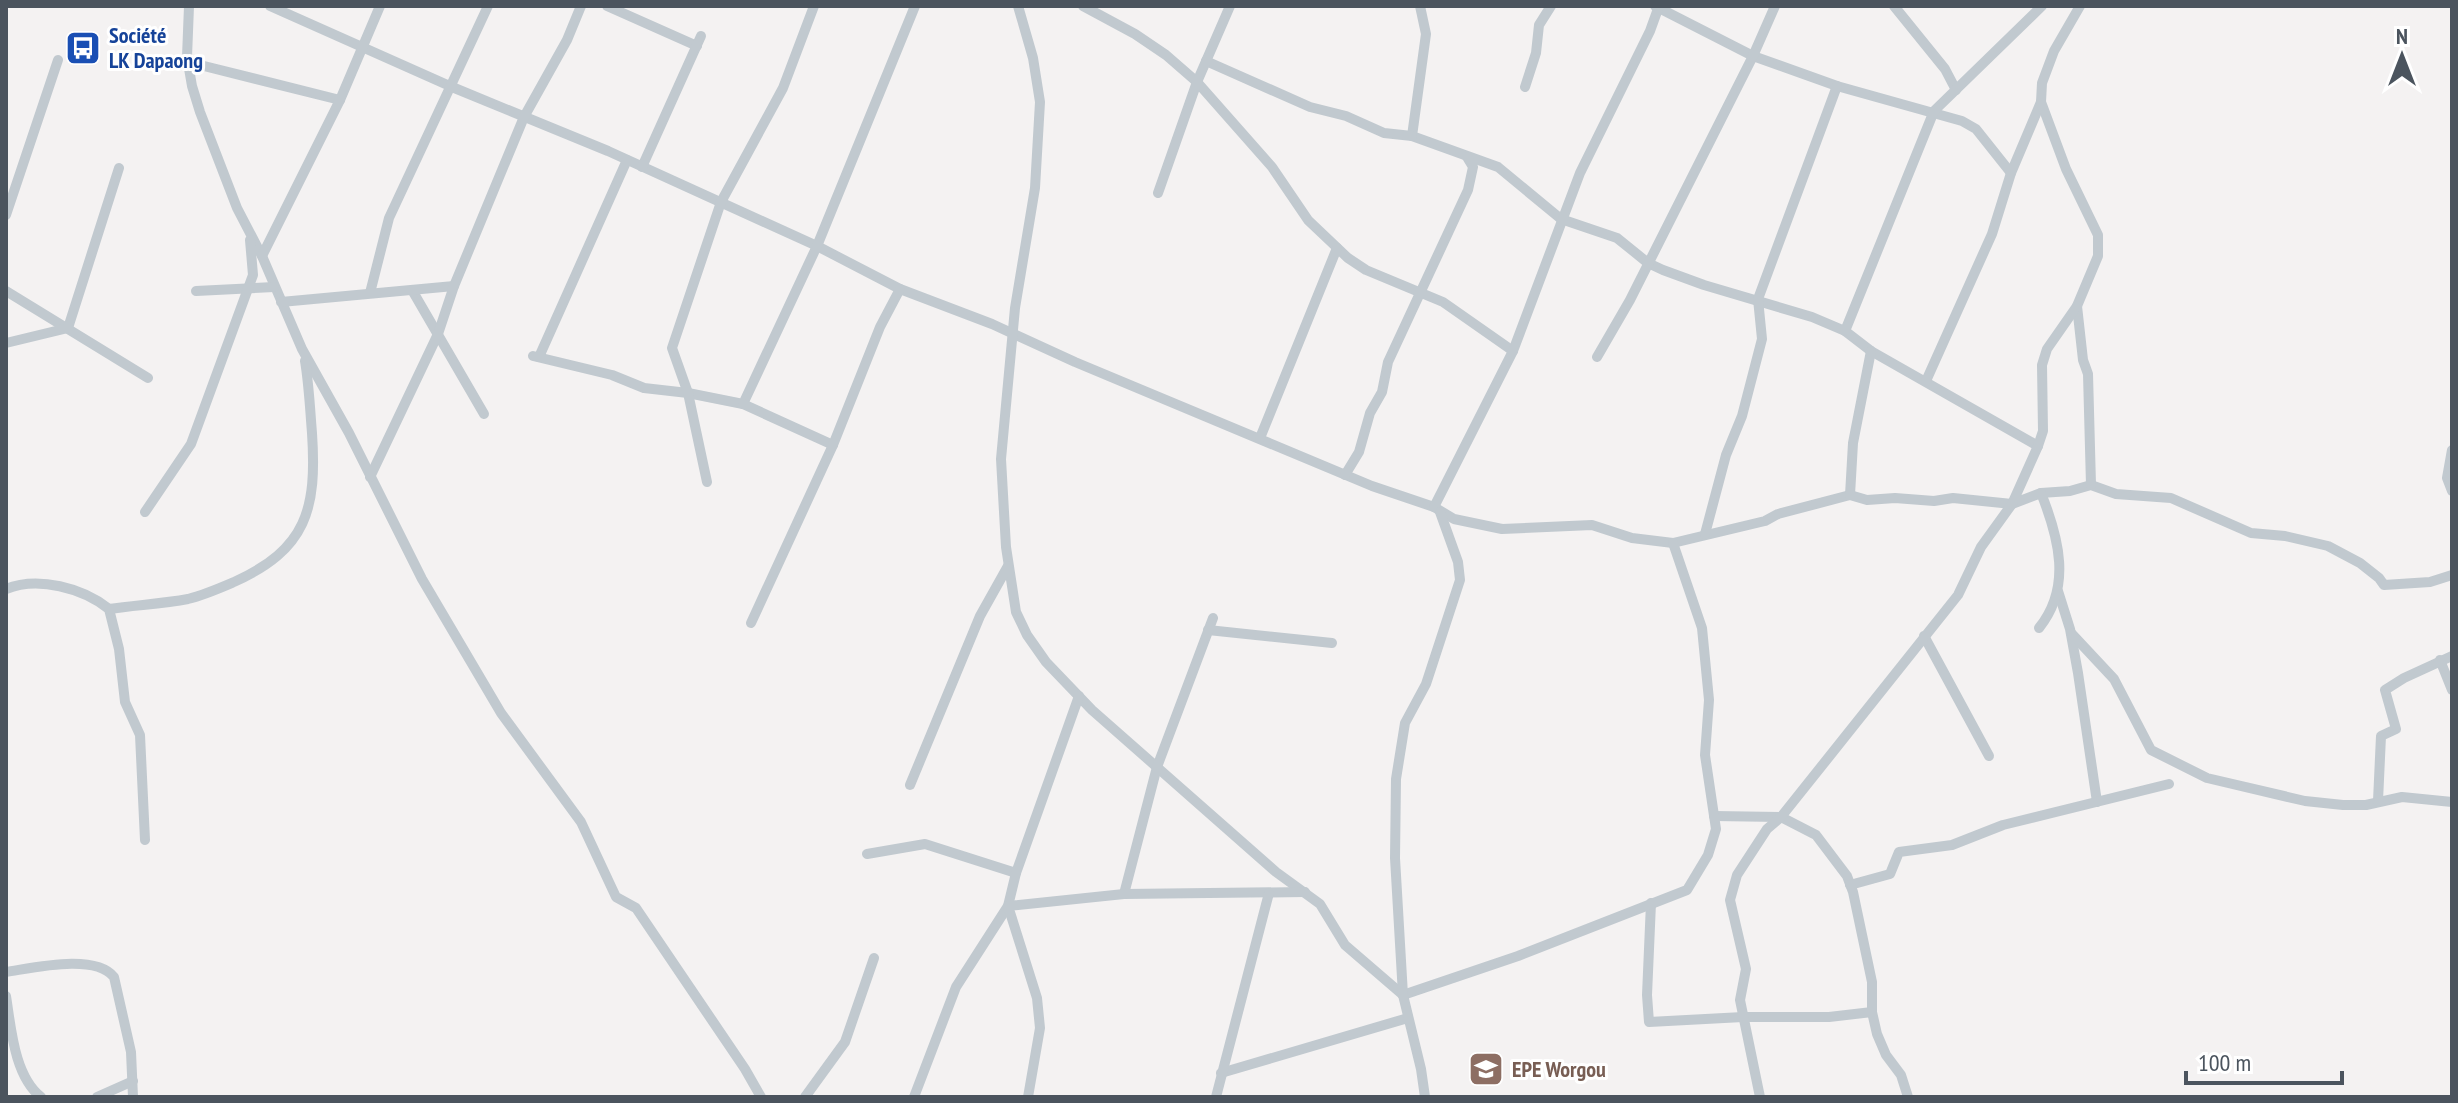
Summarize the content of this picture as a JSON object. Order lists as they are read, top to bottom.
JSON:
{
  "places": {
    "bus stop": ["Société LK Dapaong"],
    "school or university": ["EPE Worgou"]
  },
  "scale_bar": "100 m",
  "north": "top"
}
